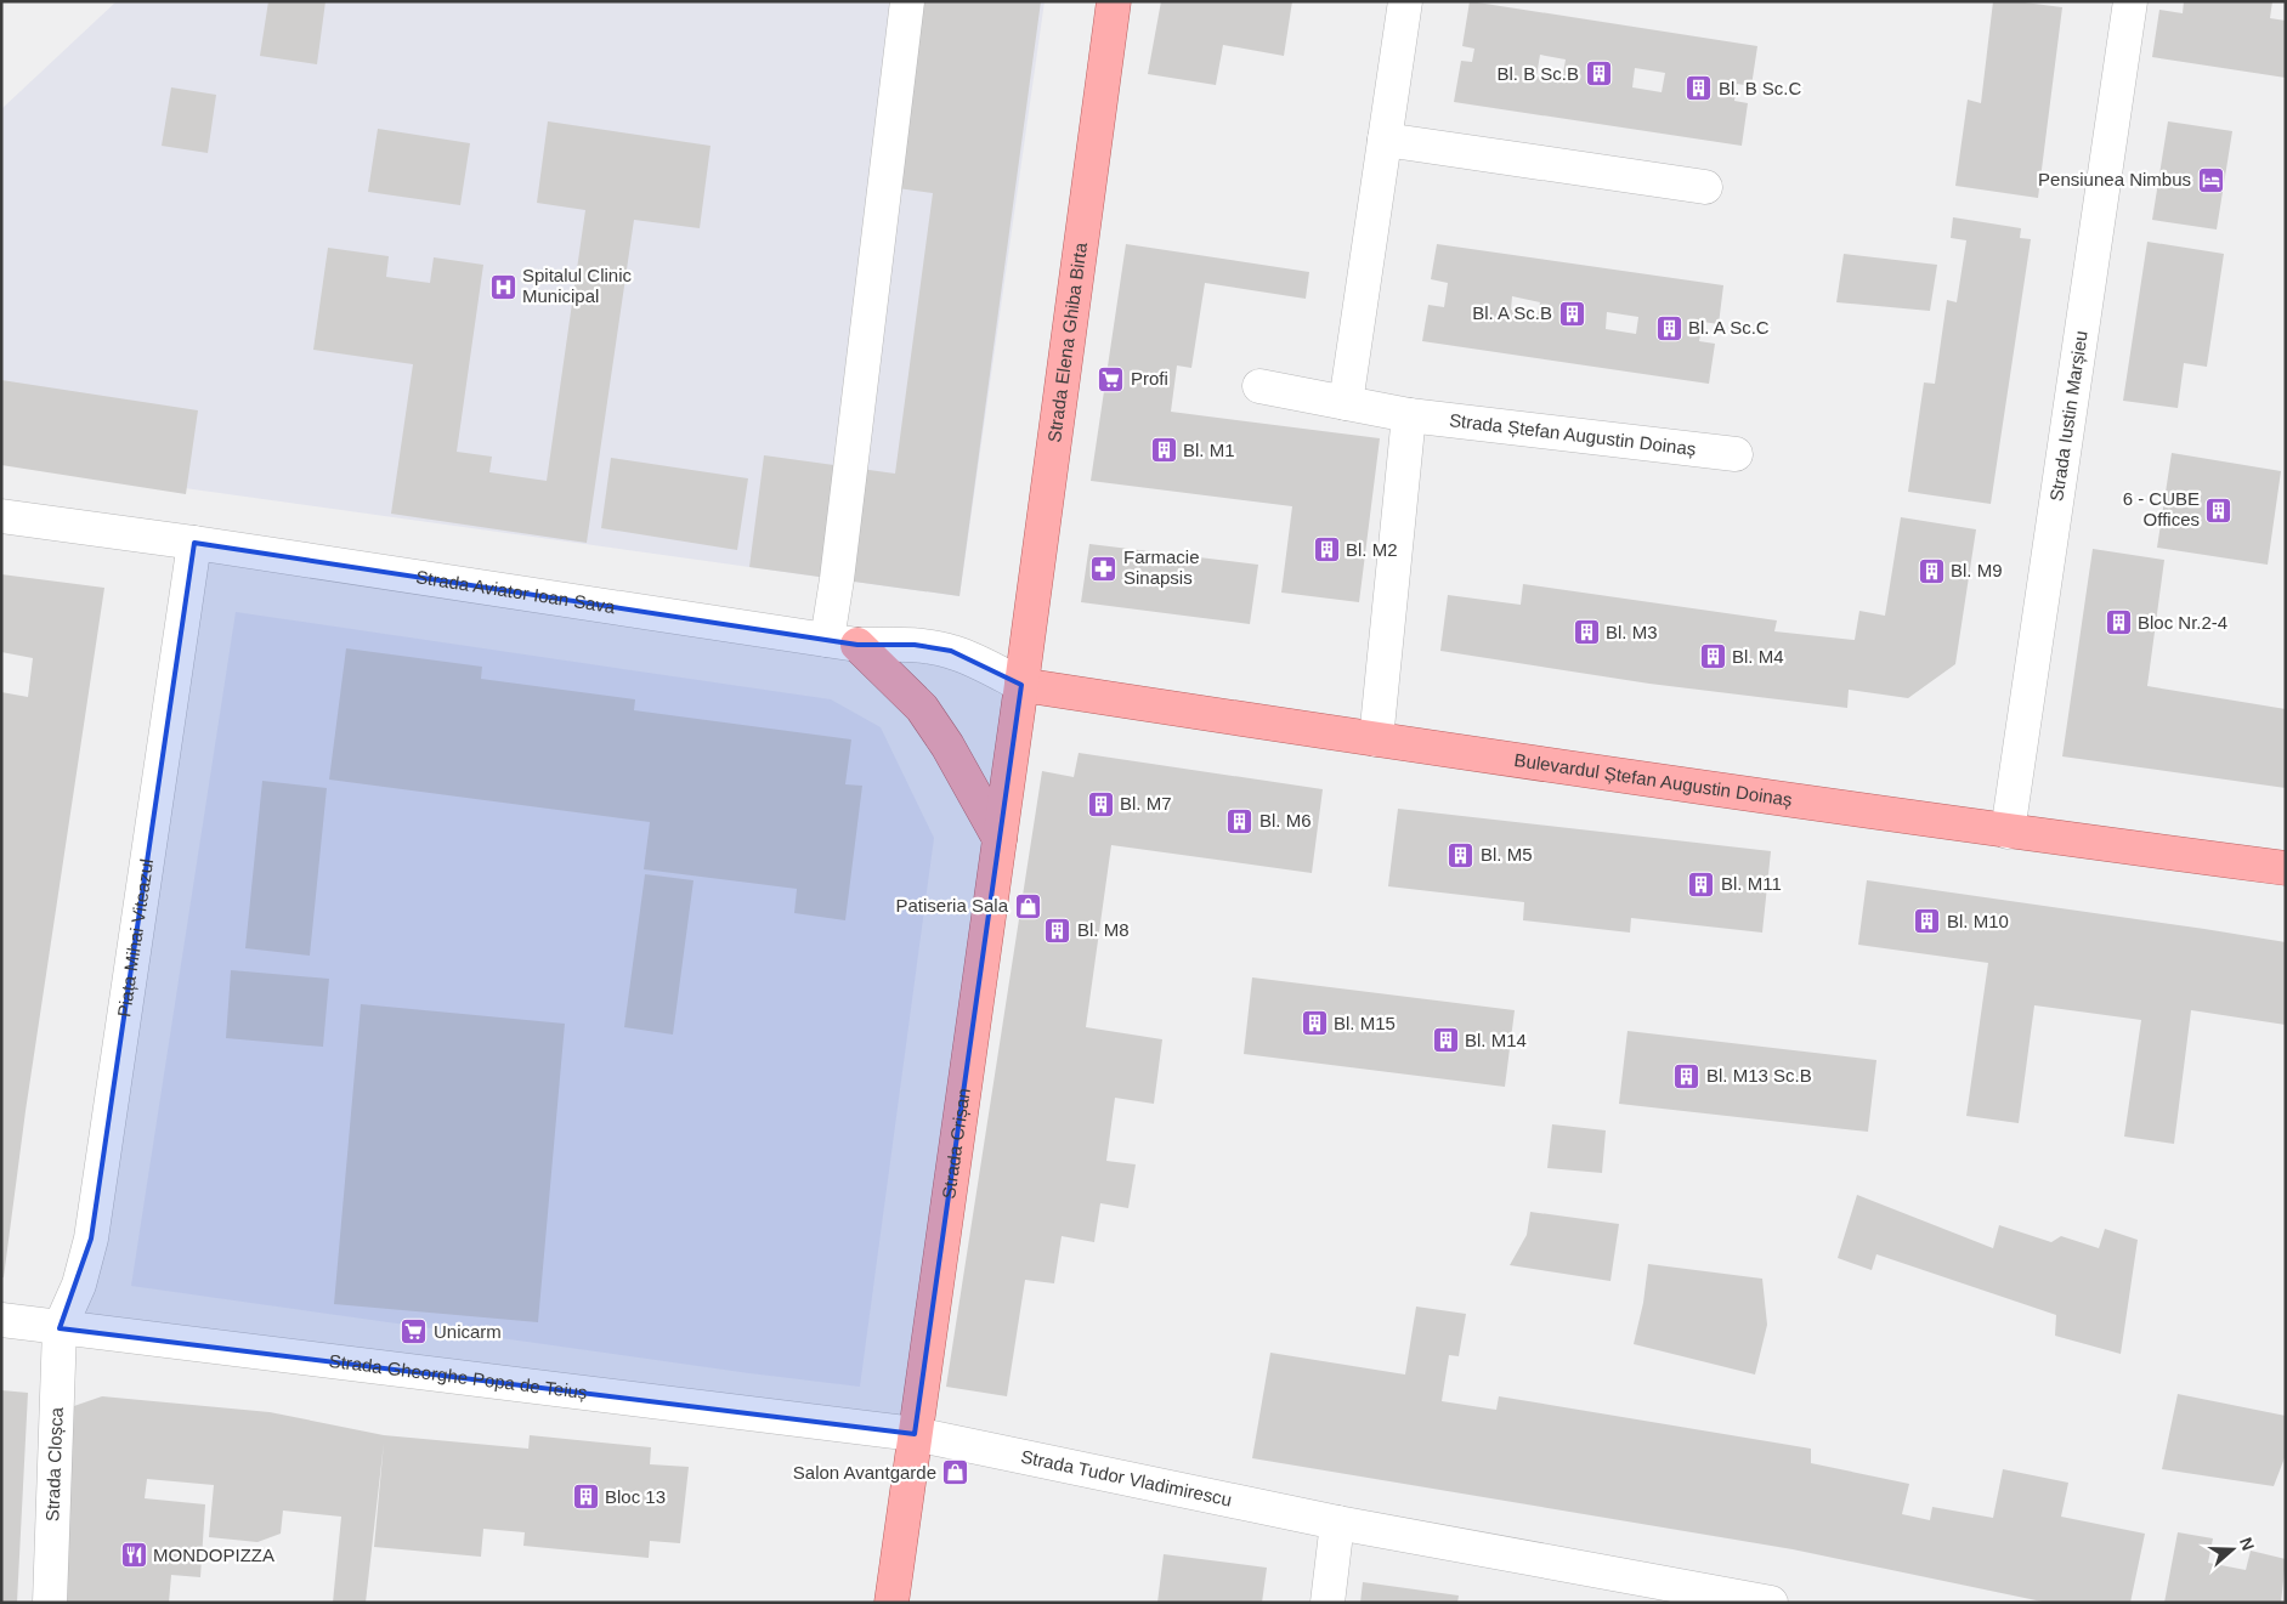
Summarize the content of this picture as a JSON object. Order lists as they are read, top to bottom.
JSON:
{
  "streets": {
    "main road": ["Strada Elena Ghiba Birta", "Bulevardul Ștefan Augustin Doinaș", "Strada Crișan"],
    "street": [
      "Strada Iustin Marșieu",
      "Strada Ștefan Augustin Doinaș",
      "Strada Aviator Ioan Sava",
      "Piața Mihai Viteazul",
      "Strada Gheorghe Popa de Teiuș",
      "Strada Cloșca",
      "Strada Tudor Vladimirescu"
    ]
  },
  "crossings": [
    ["Strada Elena Ghiba Birta", "Strada Aviator Ioan Sava"],
    ["Strada Elena Ghiba Birta", "Bulevardul Ștefan Augustin Doinaș"],
    ["Strada Elena Ghiba Birta", "Strada Crișan"],
    ["Strada Iustin Marșieu", "Bulevardul Ștefan Augustin Doinaș"],
    ["Strada Aviator Ioan Sava", "Bulevardul Ștefan Augustin Doinaș"],
    ["Strada Aviator Ioan Sava", "Piața Mihai Viteazul"],
    ["Strada Aviator Ioan Sava", "Strada Crișan"],
    ["Bulevardul Ștefan Augustin Doinaș", "Strada Crișan"],
    ["Piața Mihai Viteazul", "Strada Gheorghe Popa de Teiuș"],
    ["Piața Mihai Viteazul", "Strada Cloșca"],
    ["Strada Crișan", "Strada Gheorghe Popa de Teiuș"],
    ["Strada Crișan", "Strada Tudor Vladimirescu"],
    ["Strada Gheorghe Popa de Teiuș", "Strada Cloșca"],
    ["Strada Gheorghe Popa de Teiuș", "Strada Tudor Vladimirescu"]
  ],
  "places": {
    "building": [
      "Bl. B Sc.B",
      "Bl. B Sc.C",
      "Bl. A Sc.B",
      "Bl. A Sc.C",
      "Bl. M1",
      "6 - CUBE Offices",
      "Bl. M2",
      "Bl. M9",
      "Bloc Nr.2-4",
      "Bl. M3",
      "Bl. M4",
      "Bl. M7",
      "Bl. M6",
      "Bl. M5",
      "Bl. M11",
      "Bl. M10",
      "Bl. M8",
      "Bl. M15",
      "Bl. M14",
      "Bl. M13 Sc.B",
      "Bloc 13"
    ],
    "hotel": ["Pensiunea Nimbus"],
    "hospital": ["Spitalul Clinic Municipal"],
    "supermarket": ["Profi", "Unicarm"],
    "pharmacy": ["Farmacie Sinapsis"],
    "shop": ["Patiseria Sala", "Salon Avantgarde"],
    "restaurant": ["MONDOPIZZA"]
  },
  "north": "right"
}
